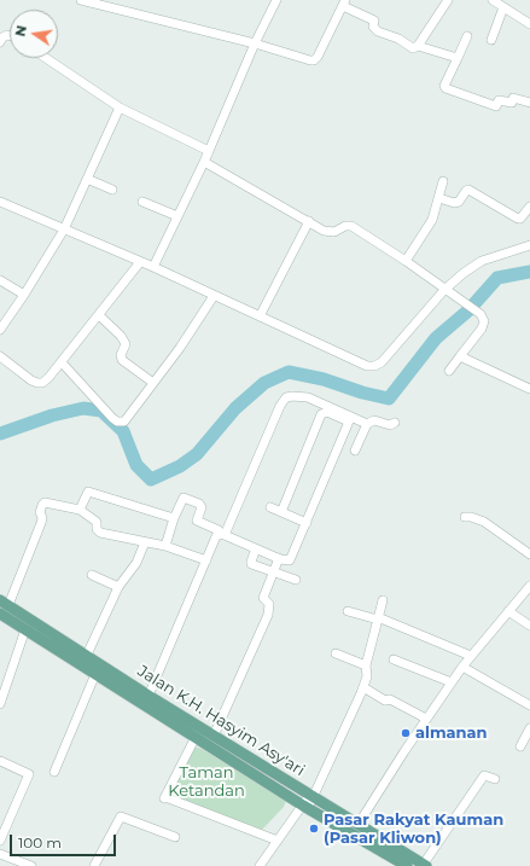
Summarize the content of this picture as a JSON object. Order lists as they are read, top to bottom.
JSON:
{
  "streets": {
    "main road": ["Jalan K.H. Hasyim Asy'ari"]
  },
  "parks": ["Taman Ketandan"],
  "places": ["almanan", "Pasar Rakyat Kauman (Pasar Kliwon)"],
  "scale_bar": "100 m",
  "north": "left"
}
